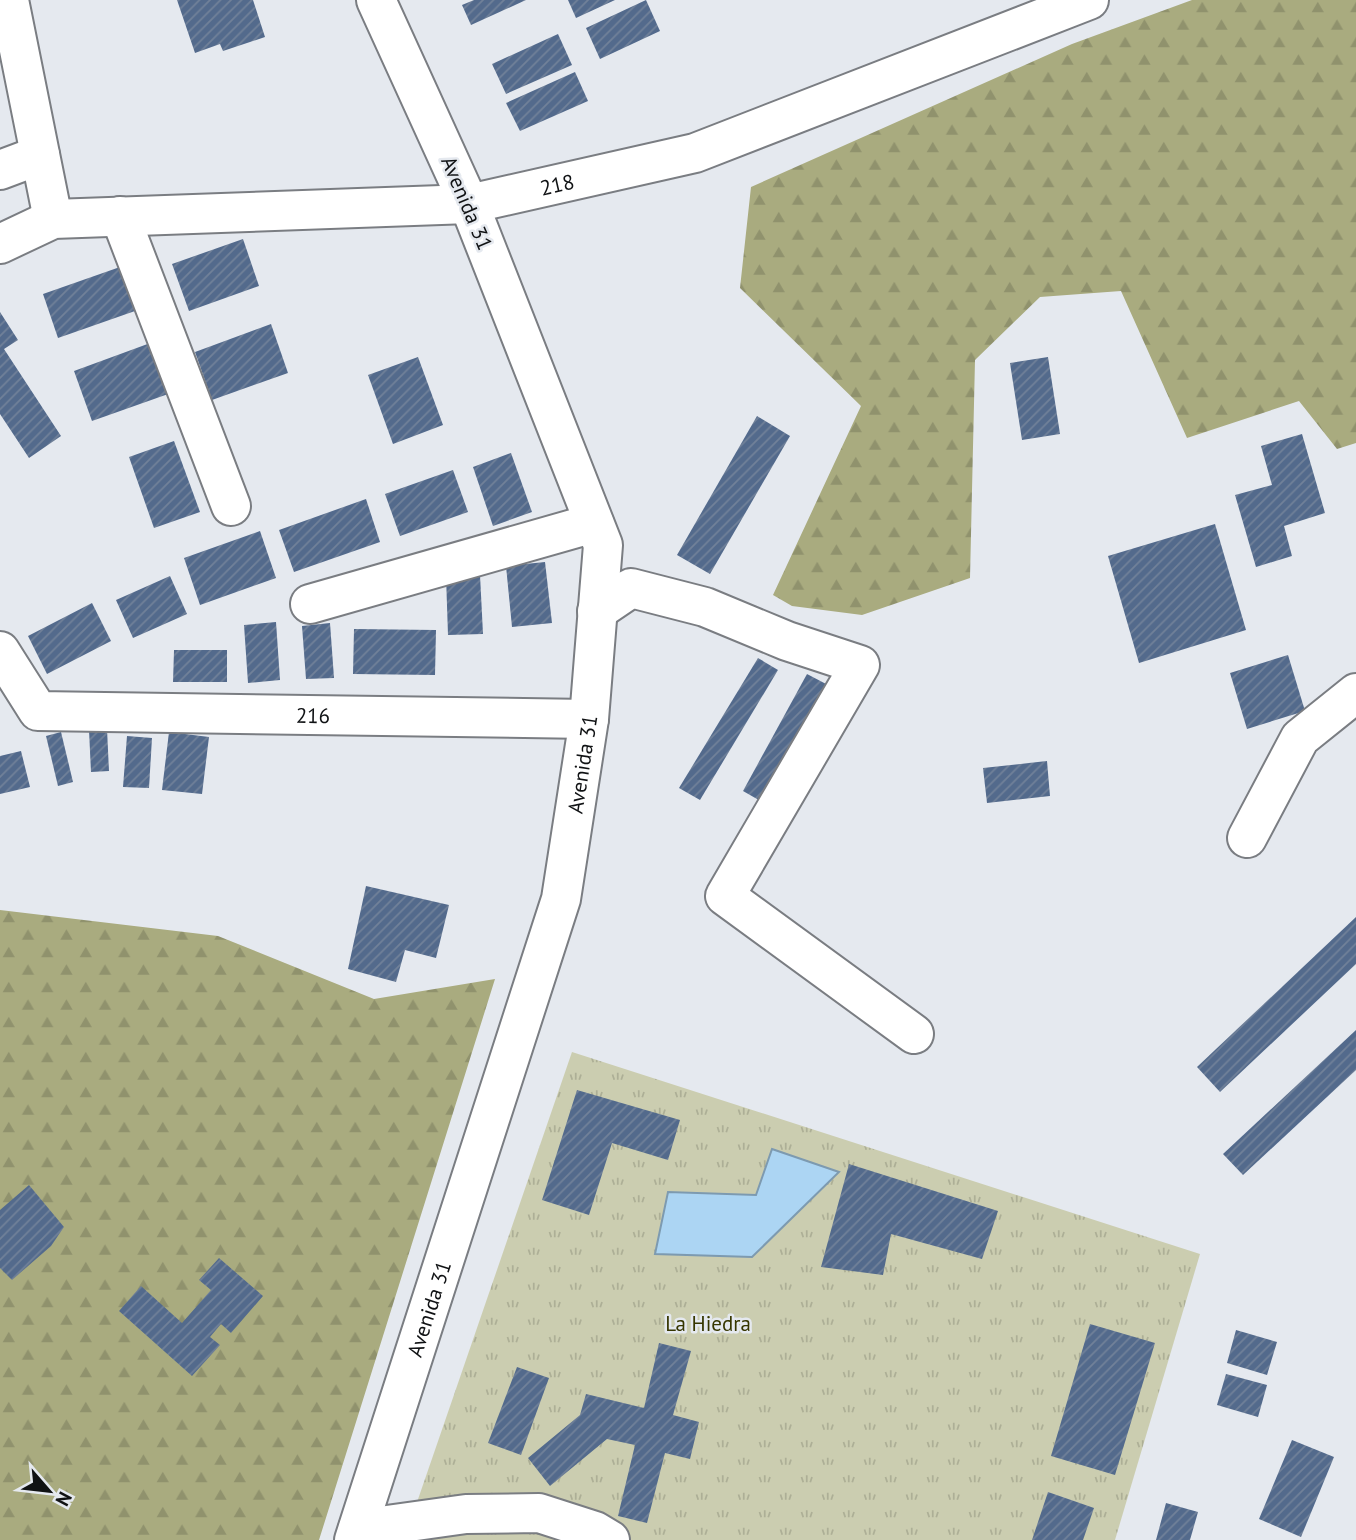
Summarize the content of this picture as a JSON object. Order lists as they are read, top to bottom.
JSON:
{
  "streets": {
    "street": ["218", "Avenida 31", "216"]
  },
  "crossings": [
    ["218", "Avenida 31"],
    ["Avenida 31", "216"]
  ],
  "parks": ["La Hiedra"],
  "north": "bottom right"
}
